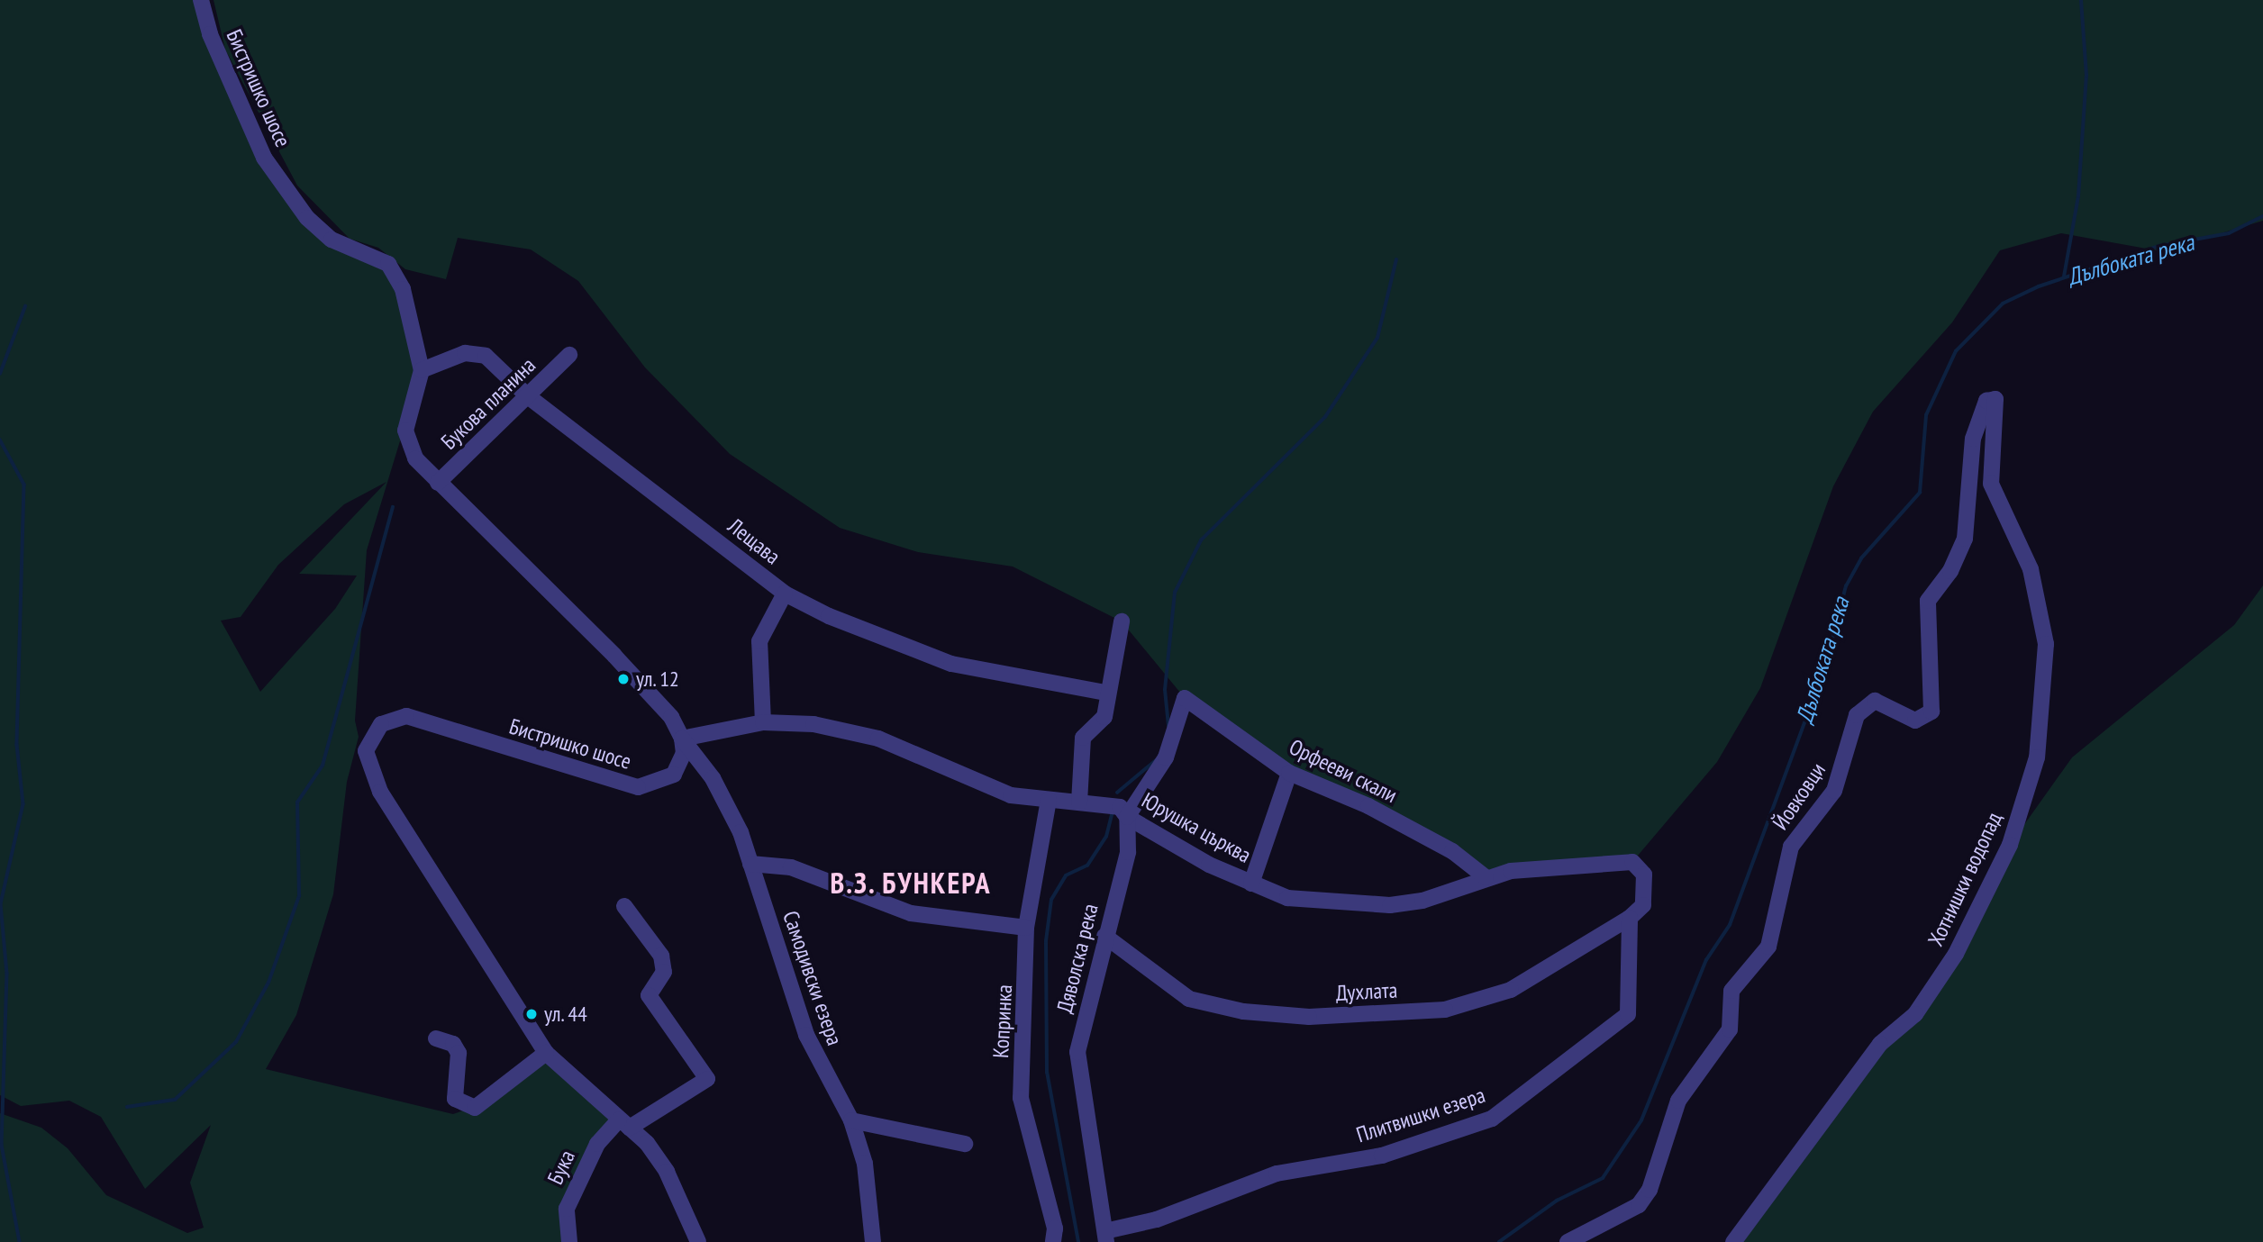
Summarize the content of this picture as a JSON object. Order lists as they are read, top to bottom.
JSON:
{
  "streets": {
    "street": [
      "Бистришко шосе",
      "Букова планина",
      "Лещава",
      "Орфееви скали",
      "Йовковци",
      "Юрушка църква",
      "Хотнишки водопад",
      "Дяволска река",
      "Самодивски езера",
      "Духлата",
      "Копринка",
      "Плитвишки езера",
      "Бука"
    ]
  },
  "crossings": [
    ["Бистришко шосе", "Букова планина"],
    ["Бистришко шосе", "Лещава"],
    ["Бистришко шосе", "Юрушка църква"],
    ["Бистришко шосе", "Самодивски езера"],
    ["Бистришко шосе", "Бука"],
    ["Букова планина", "Лещава"],
    ["Орфееви скали", "Юрушка църква"],
    ["Орфееви скали", "Дяволска река"],
    ["Йовковци", "Хотнишки водопад"],
    ["Юрушка църква", "Дяволска река"],
    ["Юрушка църква", "Самодивски езера"],
    ["Юрушка църква", "Духлата"],
    ["Юрушка църква", "Копринка"],
    ["Юрушка църква", "Плитвишки езера"],
    ["Дяволска река", "Духлата"],
    ["Дяволска река", "Плитвишки езера"],
    ["Духлата", "Плитвишки езера"]
  ],
  "districts": ["В.З. БУНКЕРА"],
  "water": ["Дълбоката река"],
  "places": ["ул. 12", "ул. 44"]
}
